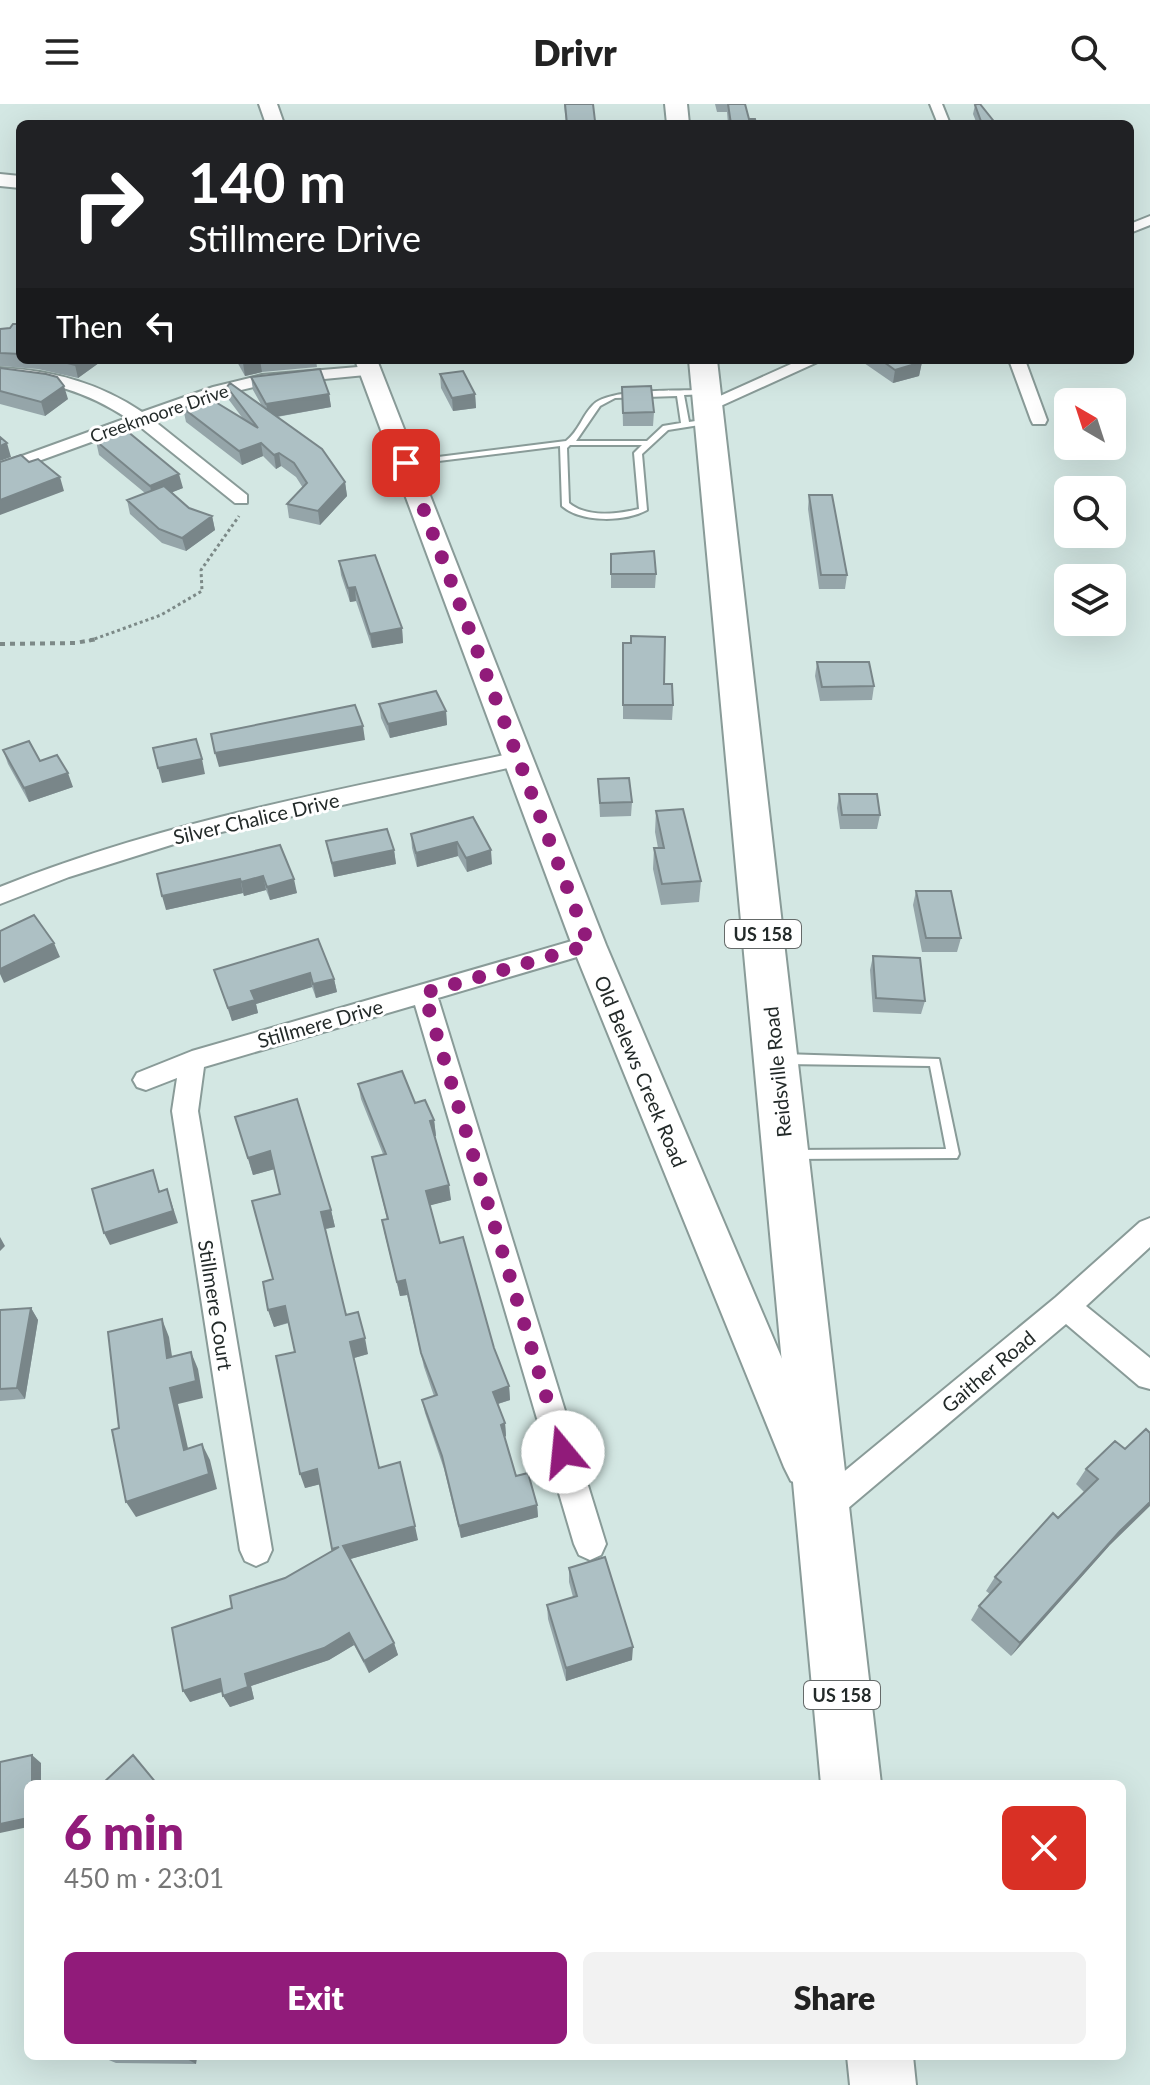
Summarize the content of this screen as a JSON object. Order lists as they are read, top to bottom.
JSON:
{
  "streets": {
    "highway": ["US 158", "Reidsville Road"],
    "street": [
      "Creekmoore Drive",
      "Silver Chalice Drive",
      "Stillmere Drive",
      "Old Belews Creek Road",
      "Stillmere Court",
      "Gaither Road"
    ]
  },
  "crossings": [
    ["Creekmoore Drive", "Old Belews Creek Road"],
    ["Silver Chalice Drive", "Old Belews Creek Road"],
    ["Stillmere Drive", "Old Belews Creek Road"],
    ["Stillmere Drive", "Stillmere Court"],
    ["Old Belews Creek Road", "Reidsville Road"],
    ["Old Belews Creek Road", "Gaither Road"],
    ["Reidsville Road", "Gaither Road"]
  ],
  "north": "top left",
  "page": {
    "header": "Drivr",
    "turn": ["140 m", "Stillmere Drive"],
    "then": "Then",
    "heading": ["6 min", "450 m · 23:01"],
    "buttons": ["Exit", "Share"]
  }
}
